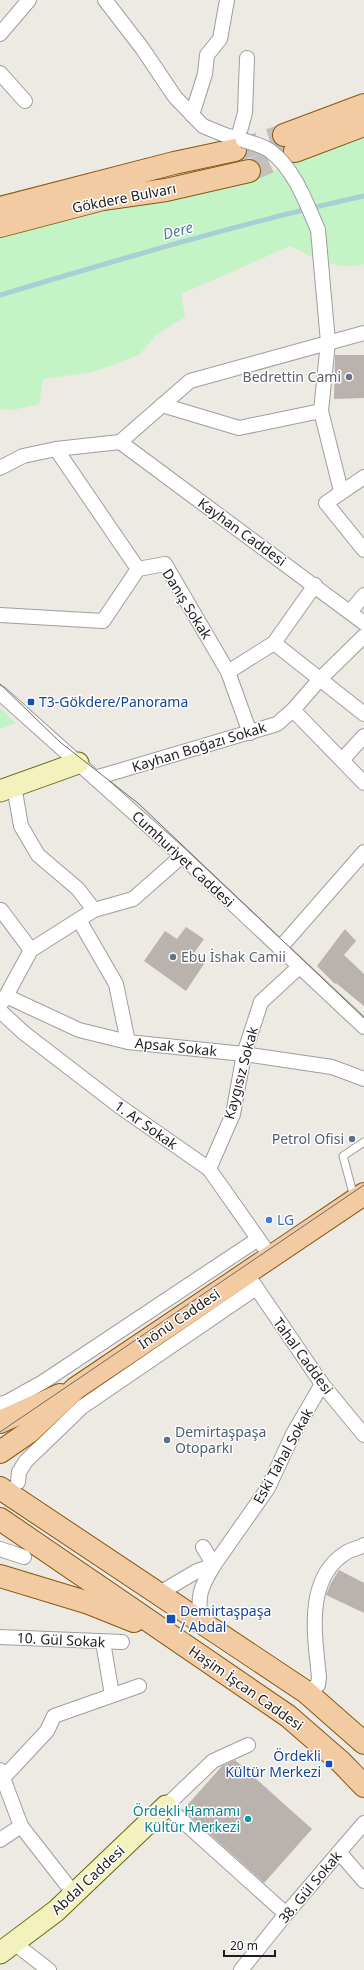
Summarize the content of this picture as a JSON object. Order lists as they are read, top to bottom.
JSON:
{
  "streets": {
    "main road": ["Gökdere Bulvarı", "İnönü Caddesi", "Haşim İşcan Caddesi"],
    "street": [
      "Kayhan Caddesi",
      "Danış Sokak",
      "Kayhan Boğazı Sokak",
      "Cumhuriyet Caddesi",
      "Apsak Sokak",
      "Kaygısız Sokak",
      "1. Ar Sokak",
      "Tahal Caddesi",
      "Eski Tahal Sokak",
      "10. Gül Sokak",
      "Abdal Caddesi",
      "38. Gül Sokak"
    ]
  },
  "crossings": [
    ["Danış Sokak", "Kayhan Boğazı Sokak"],
    ["Kayhan Boğazı Sokak", "Cumhuriyet Caddesi"],
    ["Cumhuriyet Caddesi", "Kaygısız Sokak"],
    ["Apsak Sokak", "Kaygısız Sokak"],
    ["Kaygısız Sokak", "1. Ar Sokak"],
    ["1. Ar Sokak", "İnönü Caddesi"],
    ["İnönü Caddesi", "Tahal Caddesi"],
    ["Tahal Caddesi", "Eski Tahal Sokak"],
    ["Eski Tahal Sokak", "Haşim İşcan Caddesi"]
  ],
  "water": ["Dere"],
  "places": {
    "other": [
      "Bedrettin Cami",
      "Ebu İshak Camii",
      "Petrol Ofisi",
      "LG",
      "Demirtaşpaşa Otoparkı",
      "Ördekli Hamamı Kültür Merkezi"
    ],
    "transit": ["T3-Gökdere/Panorama", "Demirtaşpaşa / Abdal", "Ördekli Kültür Merkezi"]
  },
  "scale_bar": "20 m"
}
